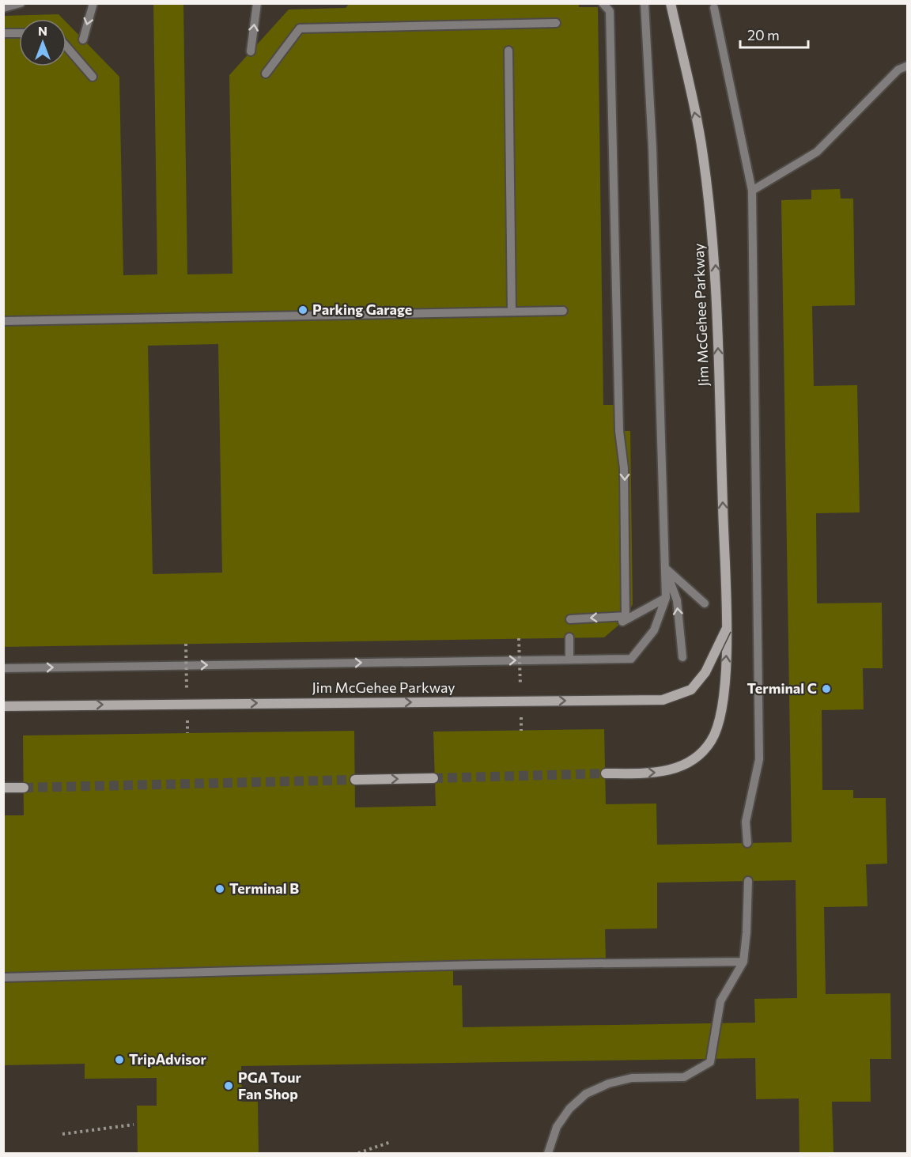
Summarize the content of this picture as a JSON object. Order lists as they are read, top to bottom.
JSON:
{
  "streets": {
    "main road": ["Jim McGehee Parkway"]
  },
  "places": [
    "Parking Garage",
    "Terminal C",
    "Terminal B",
    "TripAdvisor",
    "PGA Tour Fan Shop"
  ],
  "scale_bar": "20 m",
  "north": "top"
}
